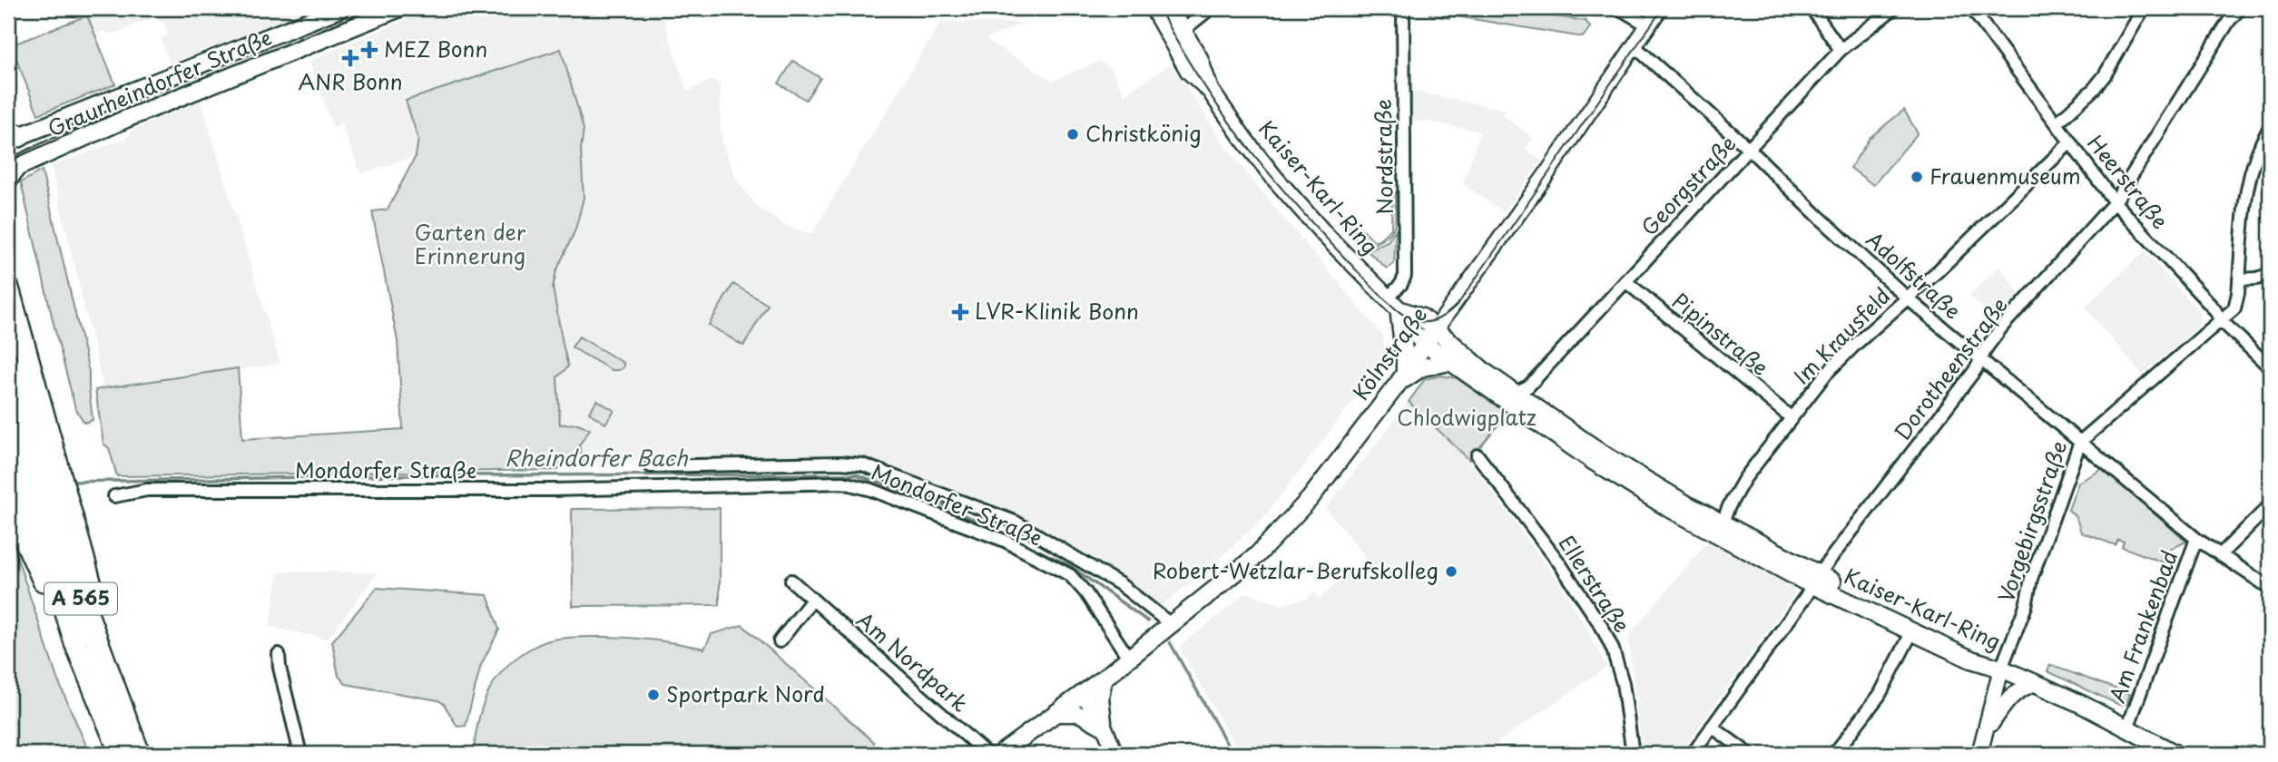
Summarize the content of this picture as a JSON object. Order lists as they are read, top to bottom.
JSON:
{
  "streets": {
    "highway": ["A 565"],
    "main road": ["Graurheindorfer Straße", "Kaiser-Karl-Ring", "Kölnstraße"],
    "street": [
      "Nordstraße",
      "Heerstraße",
      "Georgstraße",
      "Adolfstraße",
      "Pipinstraße",
      "Im Krausfeld",
      "Dorotheenstraße",
      "Mondorfer Straße",
      "Vorgebirgsstraße",
      "Ellerstraße",
      "Am Frankenbad",
      "Am Nordpark"
    ]
  },
  "crossings": [
    ["Nordstraße", "Kaiser-Karl-Ring"],
    ["Heerstraße", "Im Krausfeld"],
    ["Heerstraße", "Dorotheenstraße"],
    ["Heerstraße", "Vorgebirgsstraße"],
    ["Georgstraße", "Kaiser-Karl-Ring"],
    ["Georgstraße", "Adolfstraße"],
    ["Georgstraße", "Pipinstraße"],
    ["Kaiser-Karl-Ring", "Im Krausfeld"],
    ["Kaiser-Karl-Ring", "Kölnstraße"],
    ["Kaiser-Karl-Ring", "Dorotheenstraße"],
    ["Kaiser-Karl-Ring", "Vorgebirgsstraße"],
    ["Adolfstraße", "Im Krausfeld"],
    ["Adolfstraße", "Kölnstraße"],
    ["Adolfstraße", "Dorotheenstraße"],
    ["Adolfstraße", "Vorgebirgsstraße"],
    ["Adolfstraße", "Am Frankenbad"],
    ["Pipinstraße", "Im Krausfeld"],
    ["Kölnstraße", "Mondorfer Straße"]
  ],
  "water": ["Rheindorfer Bach"],
  "parks": ["Garten der Erinnerung", "Chlodwigplatz"],
  "places": {
    "health": ["MEZ Bonn", "ANR Bonn", "LVR-Klinik Bonn"],
    "other": [
      "Christkönig",
      "Frauenmuseum",
      "Robert-Wetzlar-Berufskolleg",
      "Sportpark Nord"
    ]
  }
}
